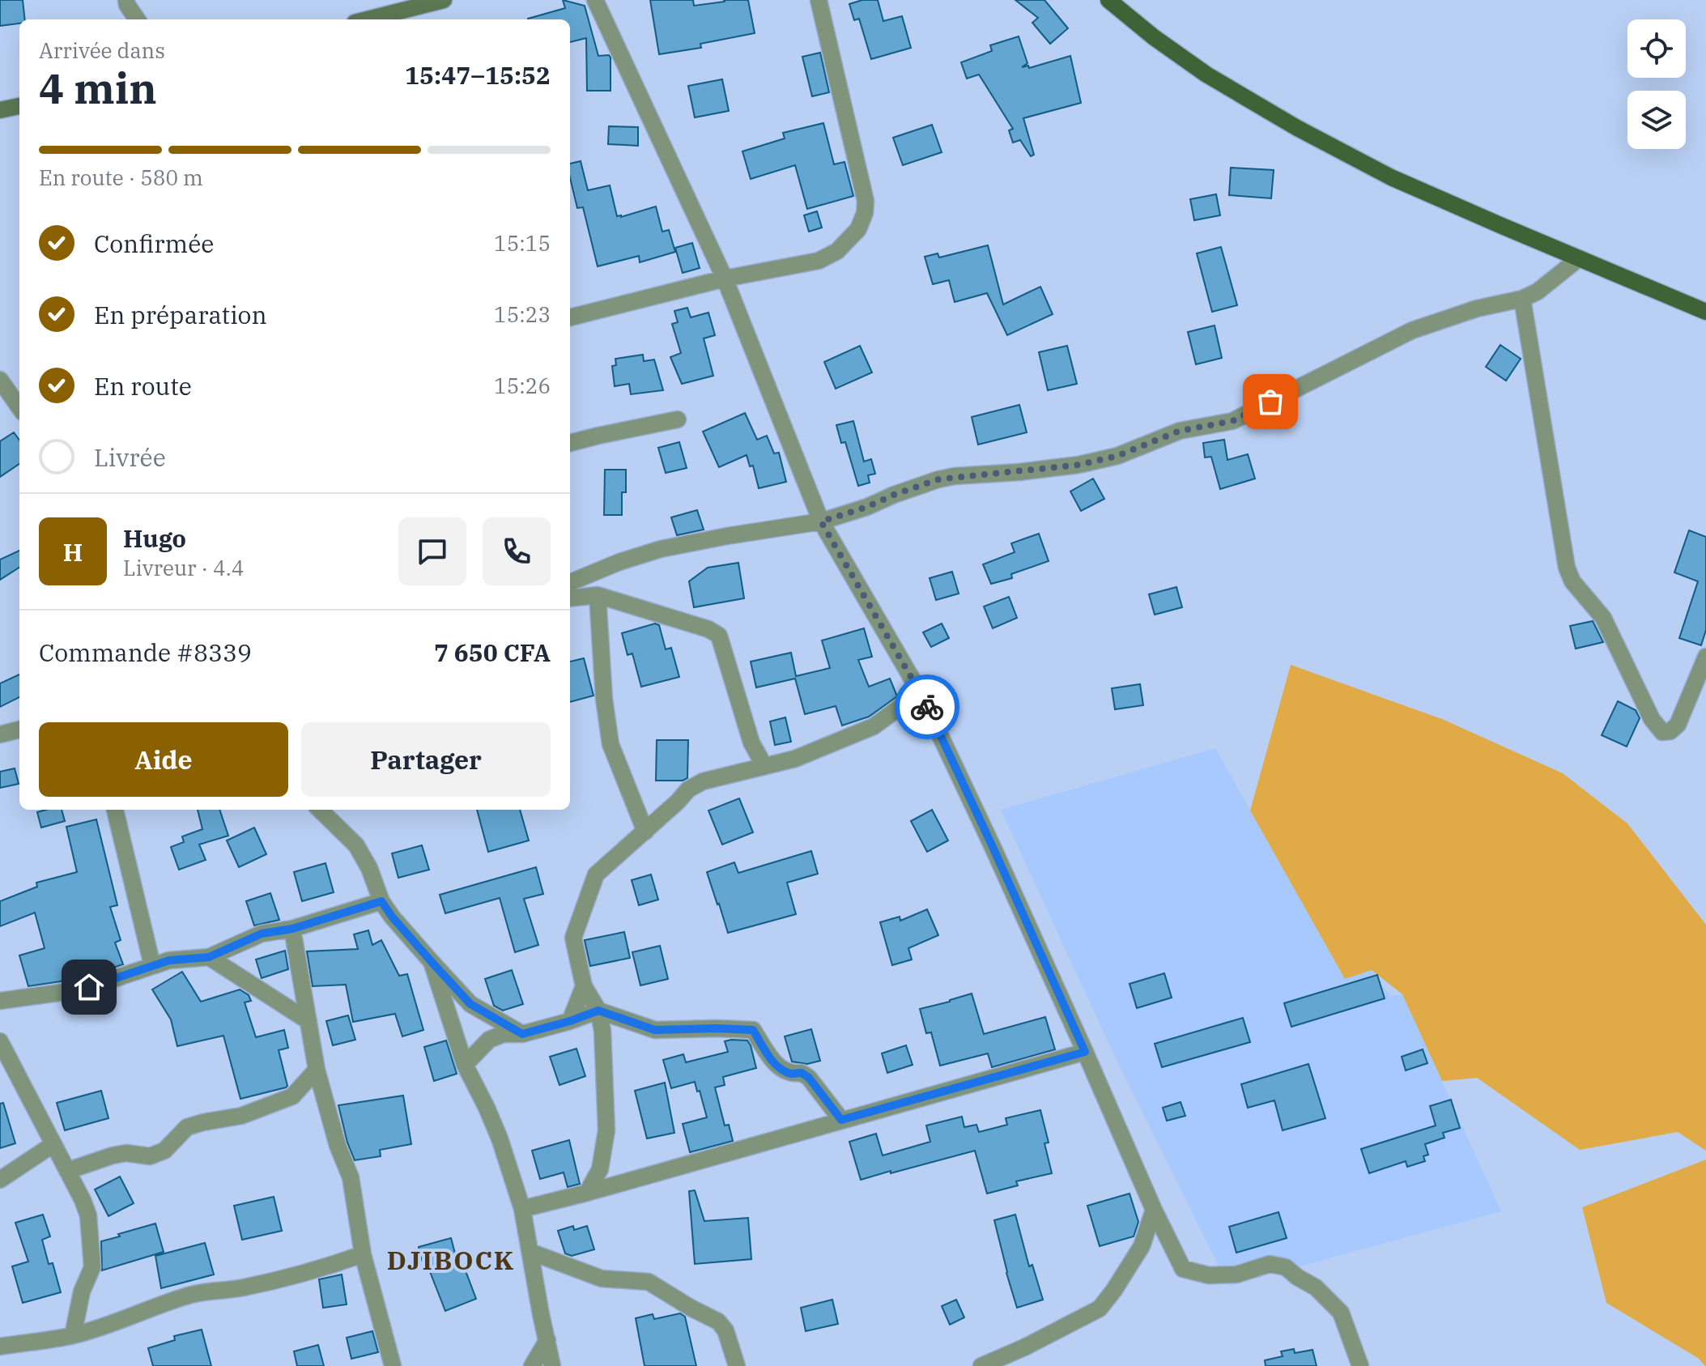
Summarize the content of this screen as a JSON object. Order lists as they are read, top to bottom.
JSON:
{
  "districts": ["DJIBOCK"],
  "page": {
    "heading": ["4 min", "Arrivée dans", "15:47–15:52"],
    "panel": [
      "Hugo",
      "Livreur · 4.4",
      "Commande #8339",
      "7 650 CFA"
    ],
    "bar": "En route · 580 m",
    "list": [
      ["Confirmée", "15:15"],
      ["En préparation", "15:23"],
      ["En route", "15:26"],
      "Livrée"
    ],
    "round": "H",
    "buttons": ["Aide", "Partager"]
  }
}
